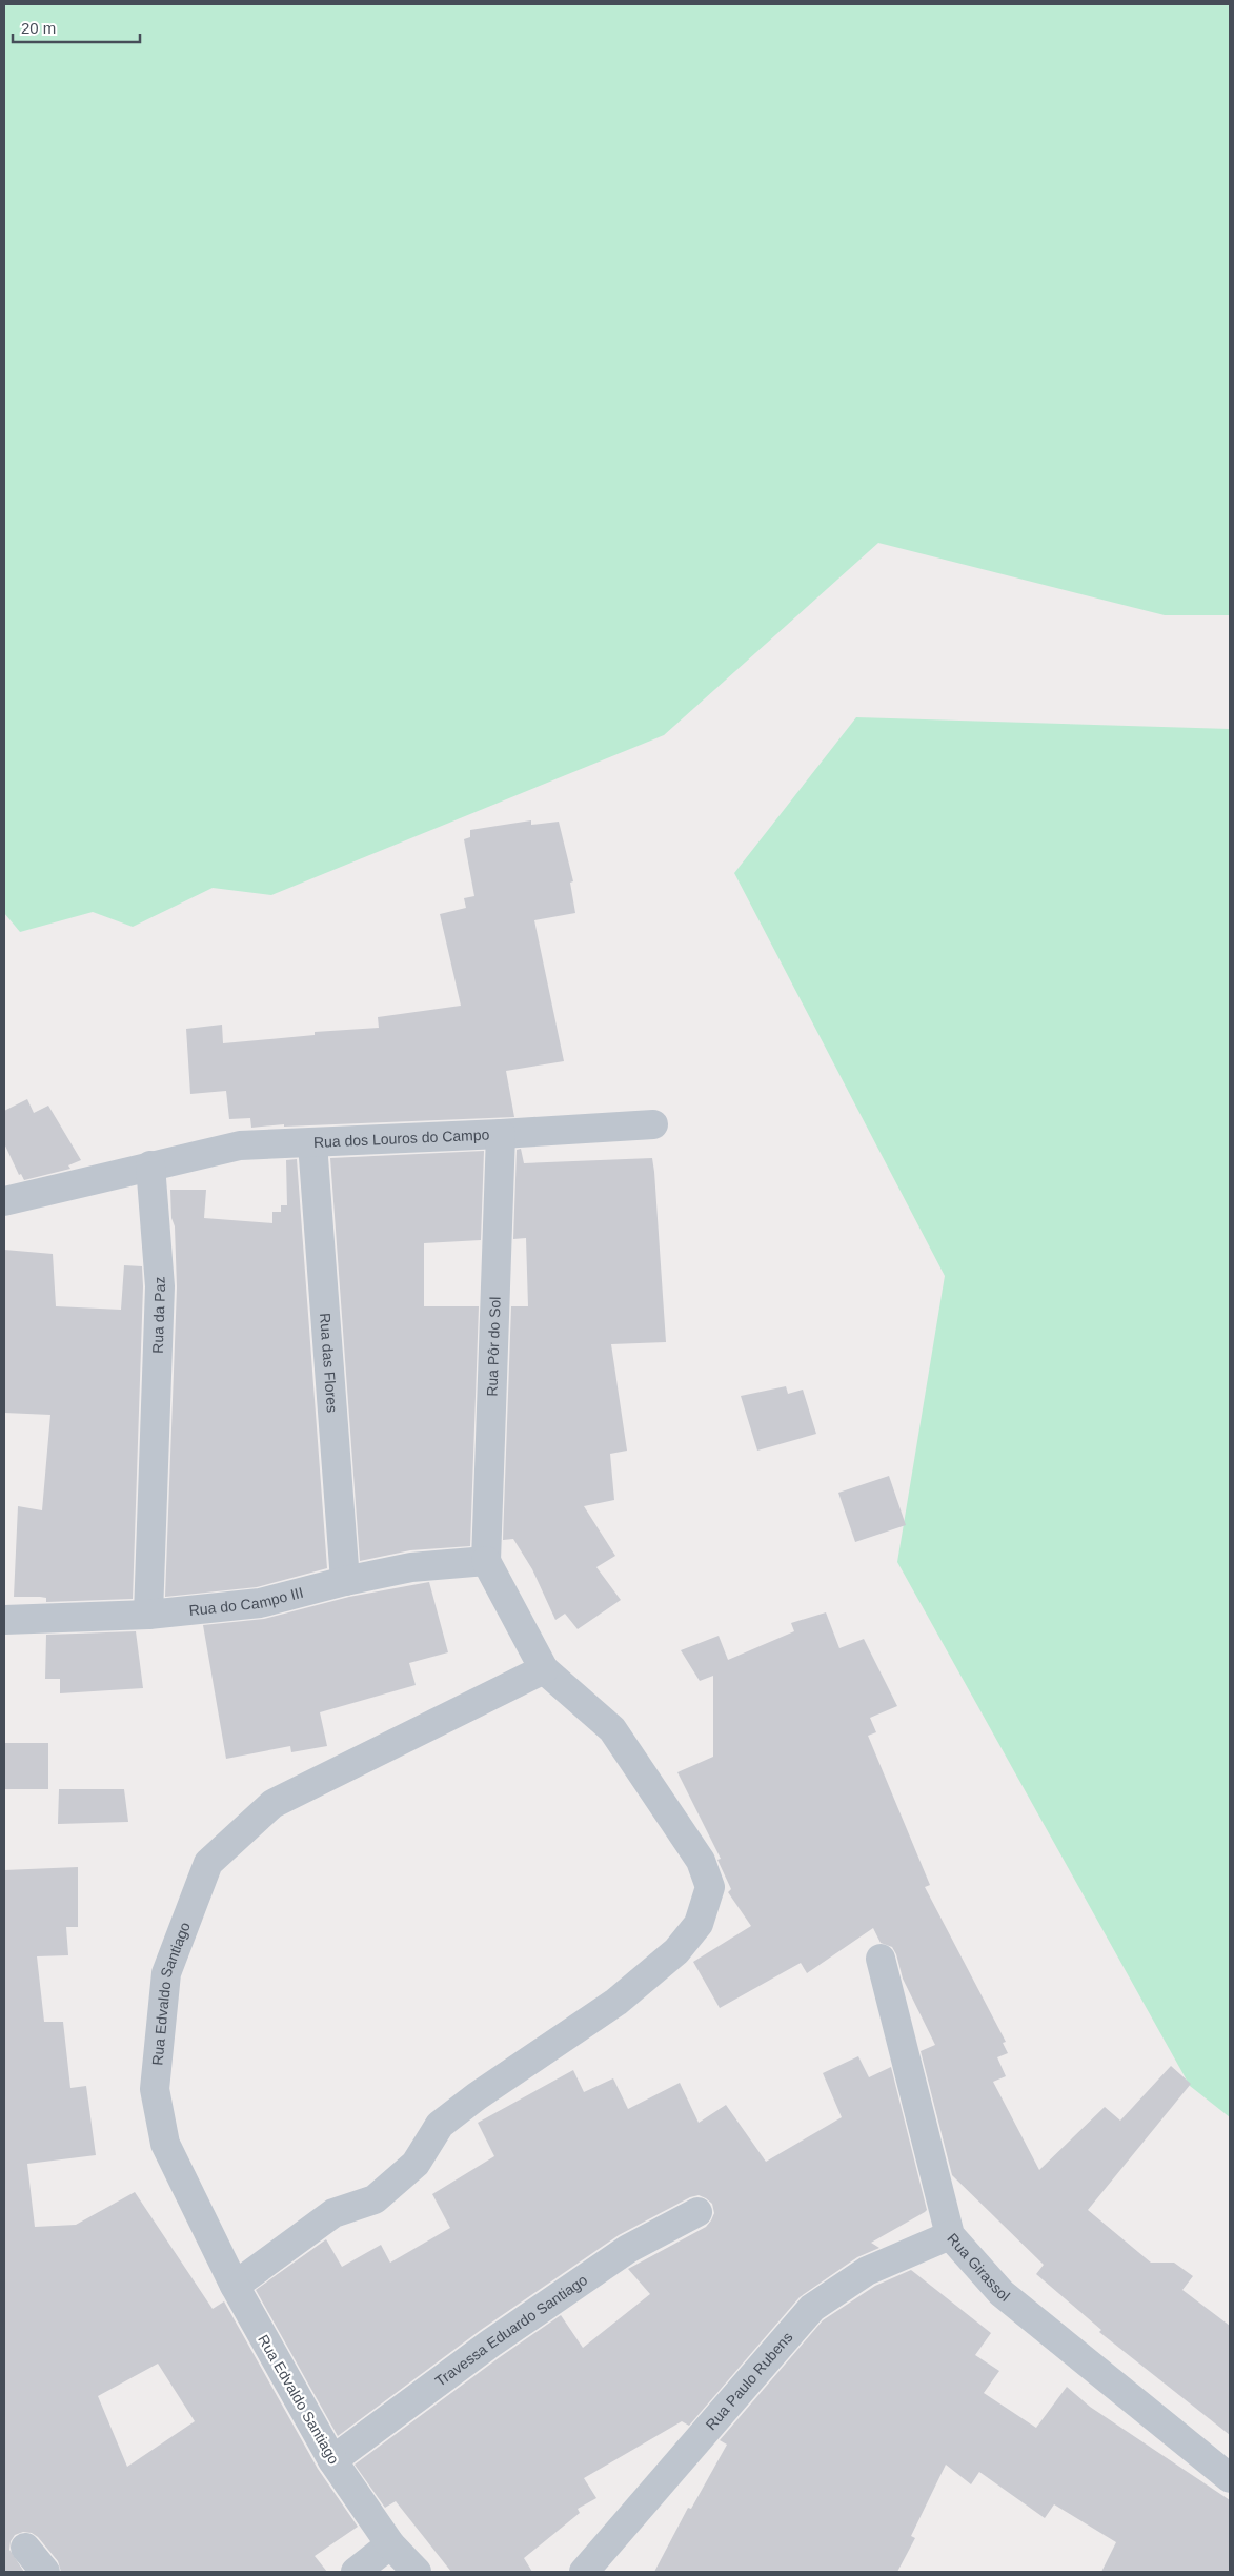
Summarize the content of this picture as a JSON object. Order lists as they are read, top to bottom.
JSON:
{
  "streets": {
    "street": [
      "Rua dos Louros do Campo",
      "Rua da Paz",
      "Rua Pôr do Sol",
      "Rua das Flores",
      "Rua do Campo III",
      "Rua Edvaldo Santiago",
      "Rua Girassol",
      "Travessa Eduardo Santiago",
      "Rua Paulo Rubens"
    ]
  },
  "crossings": [
    ["Rua dos Louros do Campo", "Rua da Paz"],
    ["Rua dos Louros do Campo", "Rua Pôr do Sol"],
    ["Rua dos Louros do Campo", "Rua das Flores"],
    ["Rua da Paz", "Rua do Campo III"],
    ["Rua Pôr do Sol", "Rua do Campo III"],
    ["Rua das Flores", "Rua do Campo III"],
    ["Rua Edvaldo Santiago", "Travessa Eduardo Santiago"],
    ["Rua Girassol", "Rua Paulo Rubens"]
  ],
  "scale_bar": "20 m"
}
